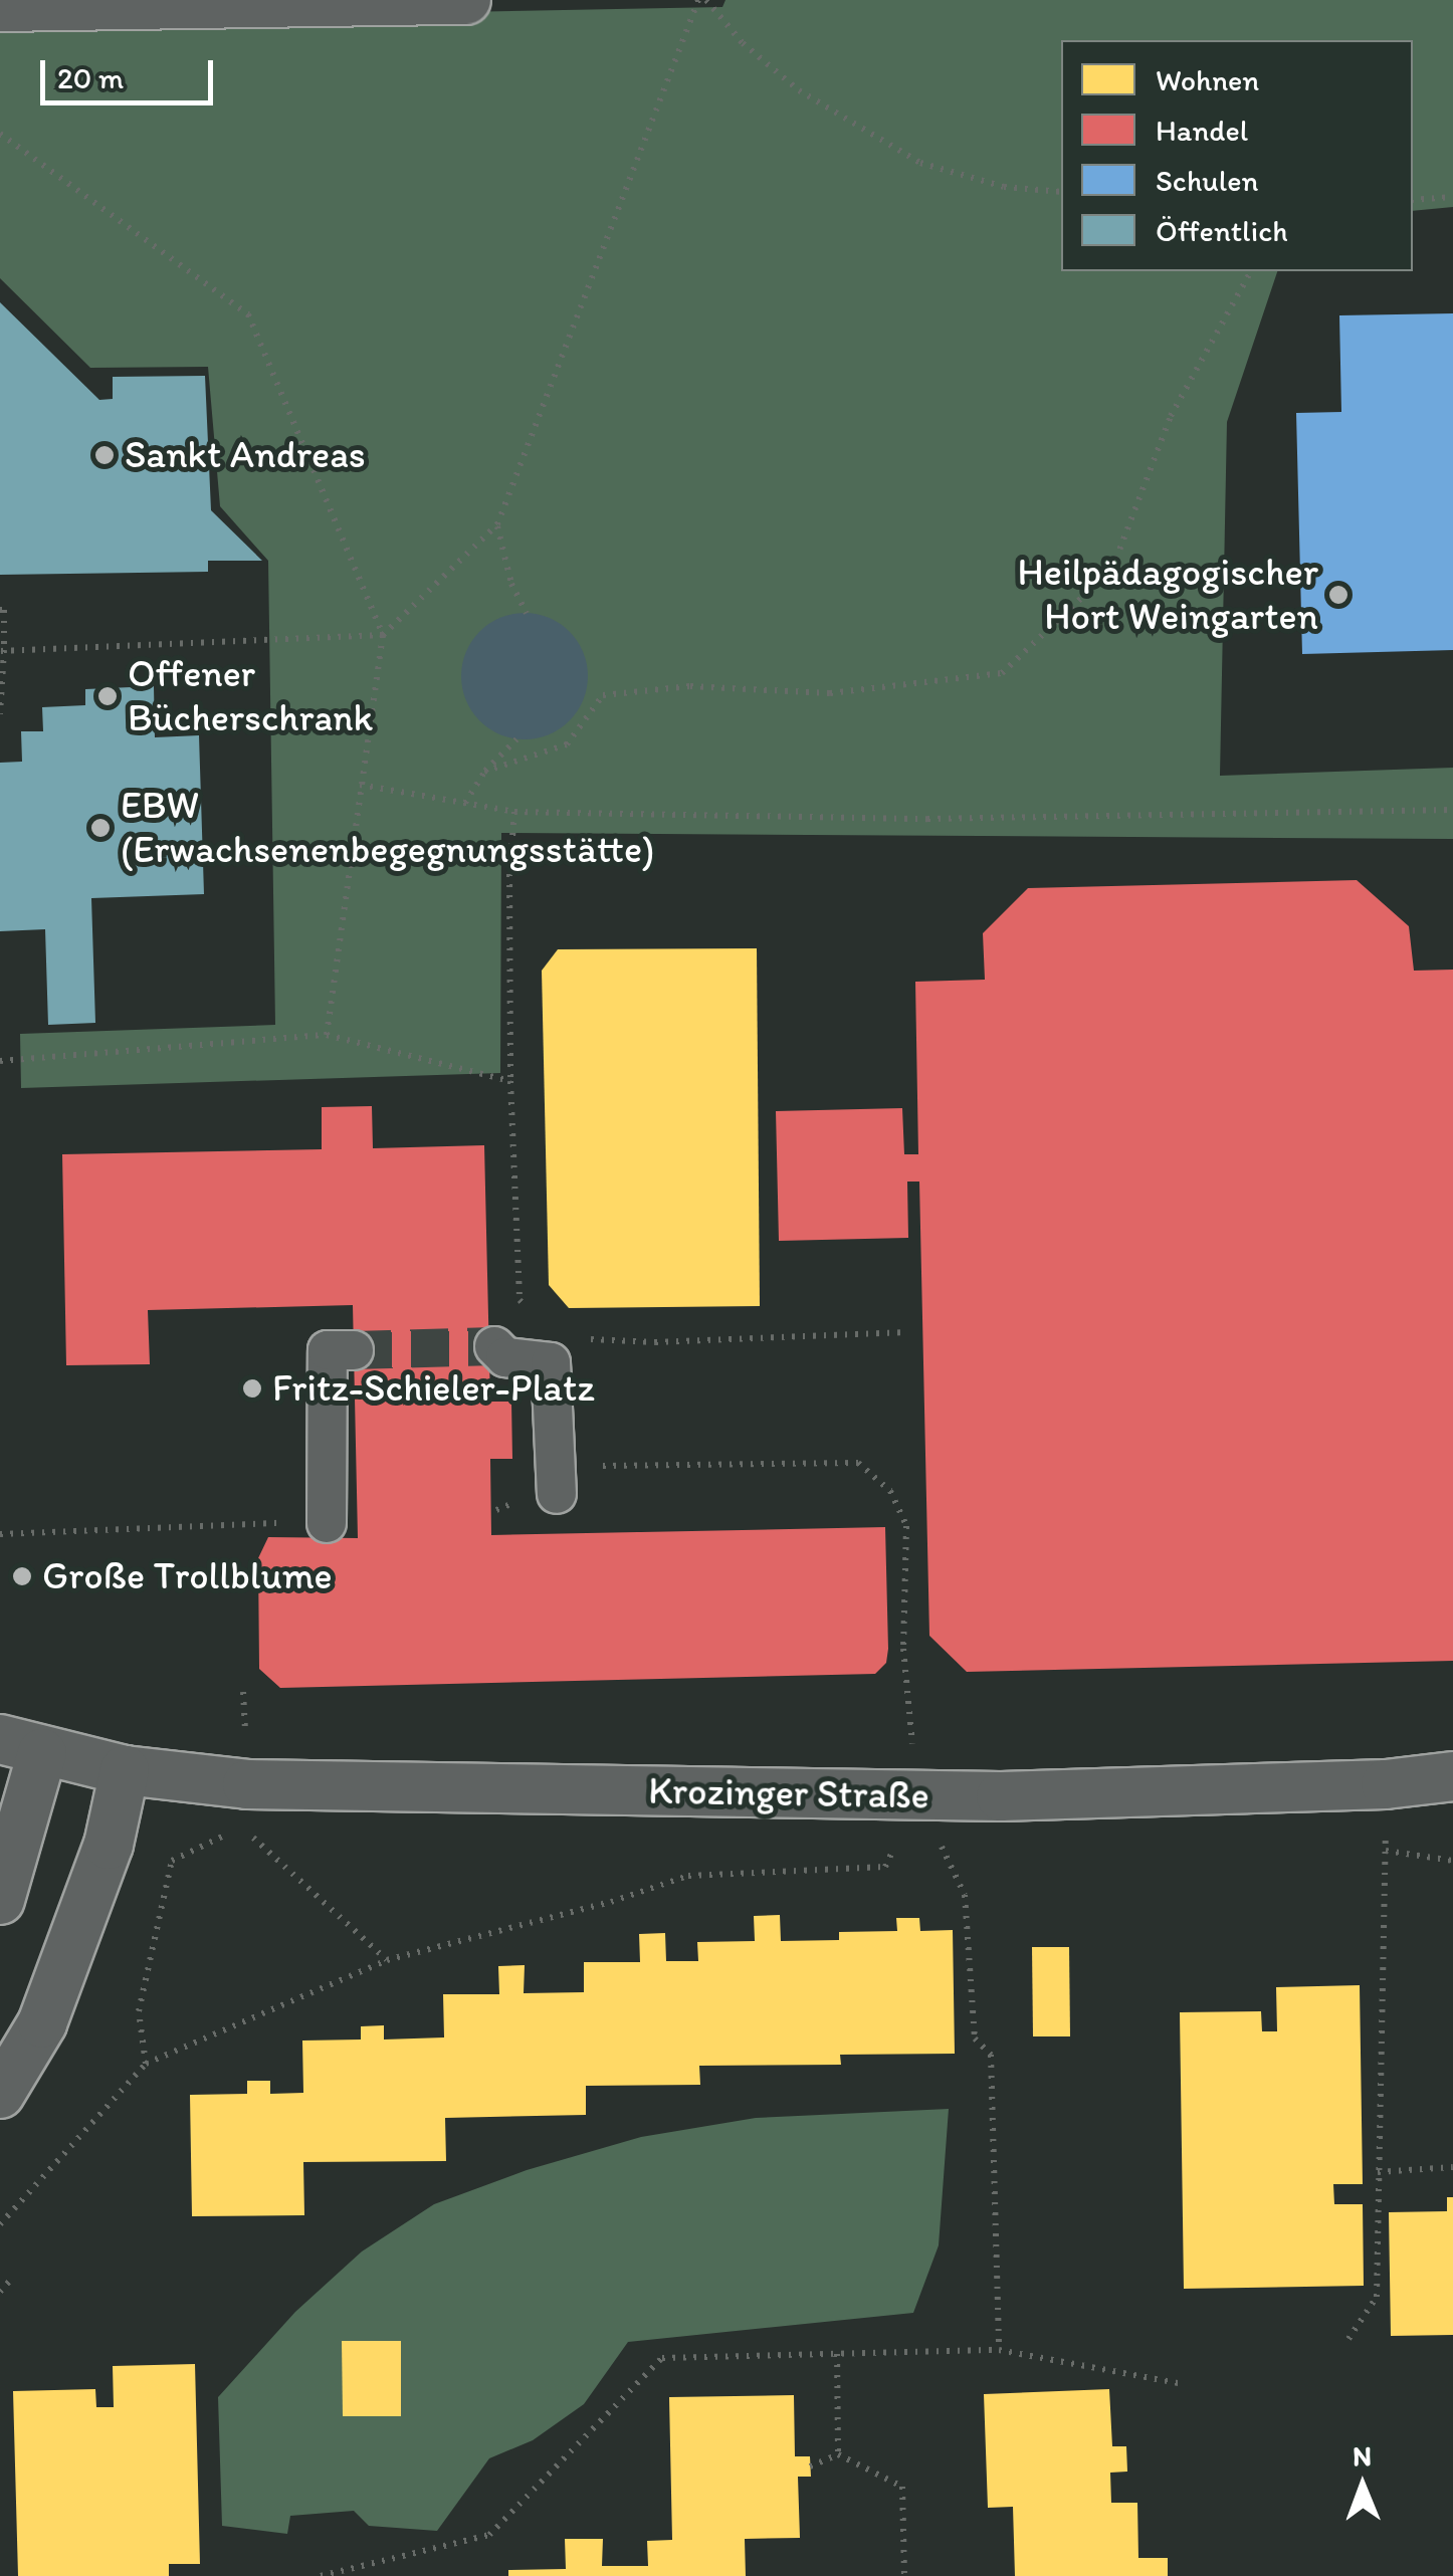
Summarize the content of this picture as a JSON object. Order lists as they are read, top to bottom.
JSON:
{
  "streets": {
    "street": ["Krozinger Straße"]
  },
  "places": [
    "Sankt Andreas",
    "Heilpädagogischer Hort Weingarten",
    "Offener Bücherschrank",
    "EBW (Erwachsenenbegegnungsstätte)",
    "Fritz-Schieler-Platz",
    "Große Trollblume"
  ],
  "legend": [
    "Wohnen",
    "Handel",
    "Schulen",
    "Öffentlich"
  ],
  "scale_bar": "20 m",
  "north": "top"
}
